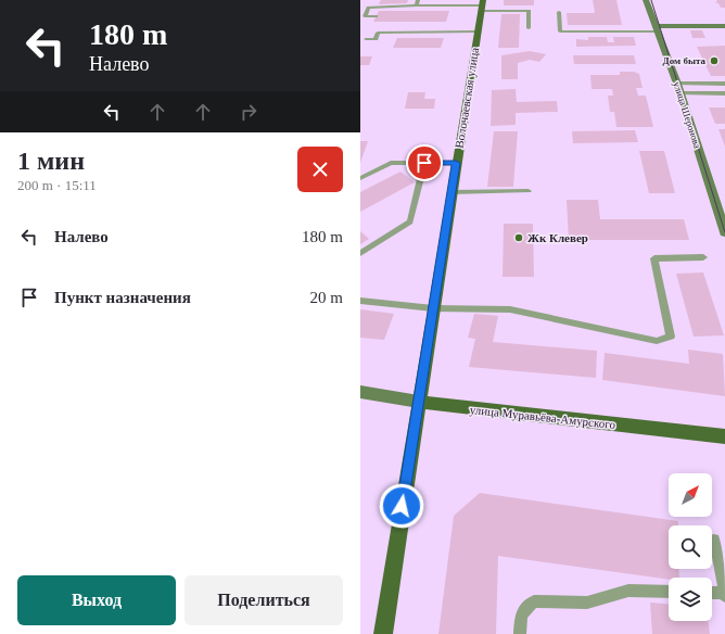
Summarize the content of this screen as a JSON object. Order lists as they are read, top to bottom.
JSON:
{
  "streets": {
    "main road": ["Волочаевская улица", "улица Шеронова", "улица Муравьёва-Амурского"]
  },
  "crossings": [
    ["Волочаевская улица", "улица Муравьёва-Амурского"]
  ],
  "places": ["Дом быта", "Жк Клевер"],
  "north": "top right",
  "page": {
    "turn": ["180 m", "Налево"],
    "heading": ["1 мин", "200 m · 15:11"],
    "list": [
      {
        "name": "Налево",
        "value": "180 m"
      },
      {
        "name": "Пункт назначения",
        "value": "20 m"
      }
    ],
    "buttons": ["Выход", "Поделиться"]
  }
}
